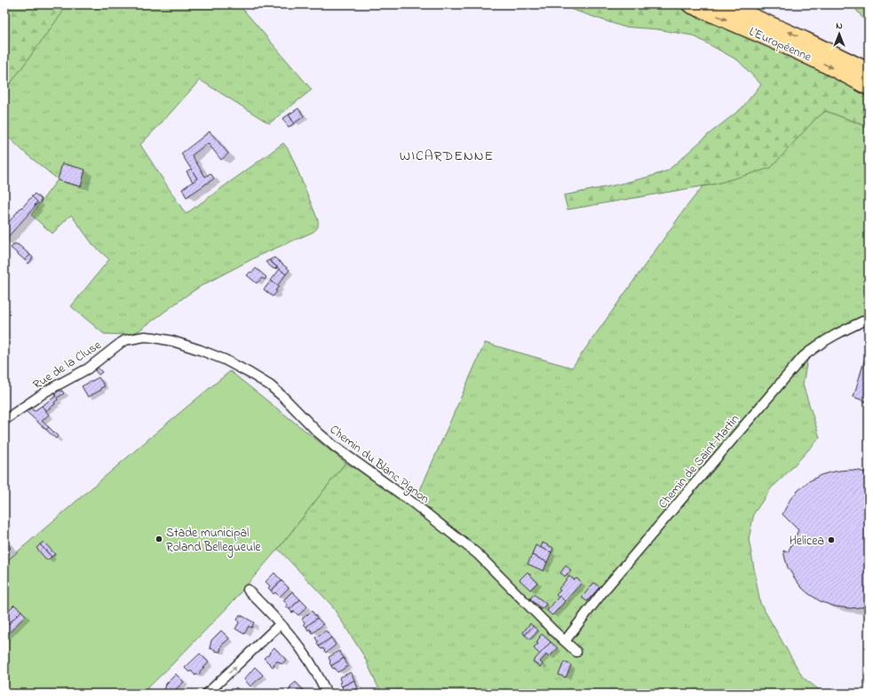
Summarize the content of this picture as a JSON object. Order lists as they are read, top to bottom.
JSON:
{
  "streets": {
    "highway": ["L'Européenne"],
    "street": ["Rue de la Cluse", "Chemin de Saint-Martin", "Chemin du Blanc Pignon"]
  },
  "crossings": [
    ["Rue de la Cluse", "Chemin du Blanc Pignon"],
    ["Chemin de Saint-Martin", "Chemin du Blanc Pignon"]
  ],
  "districts": ["WICARDENNE"],
  "places": ["Stade municipal Roland Bellegueule", "Helicea"],
  "north": "top"
}
